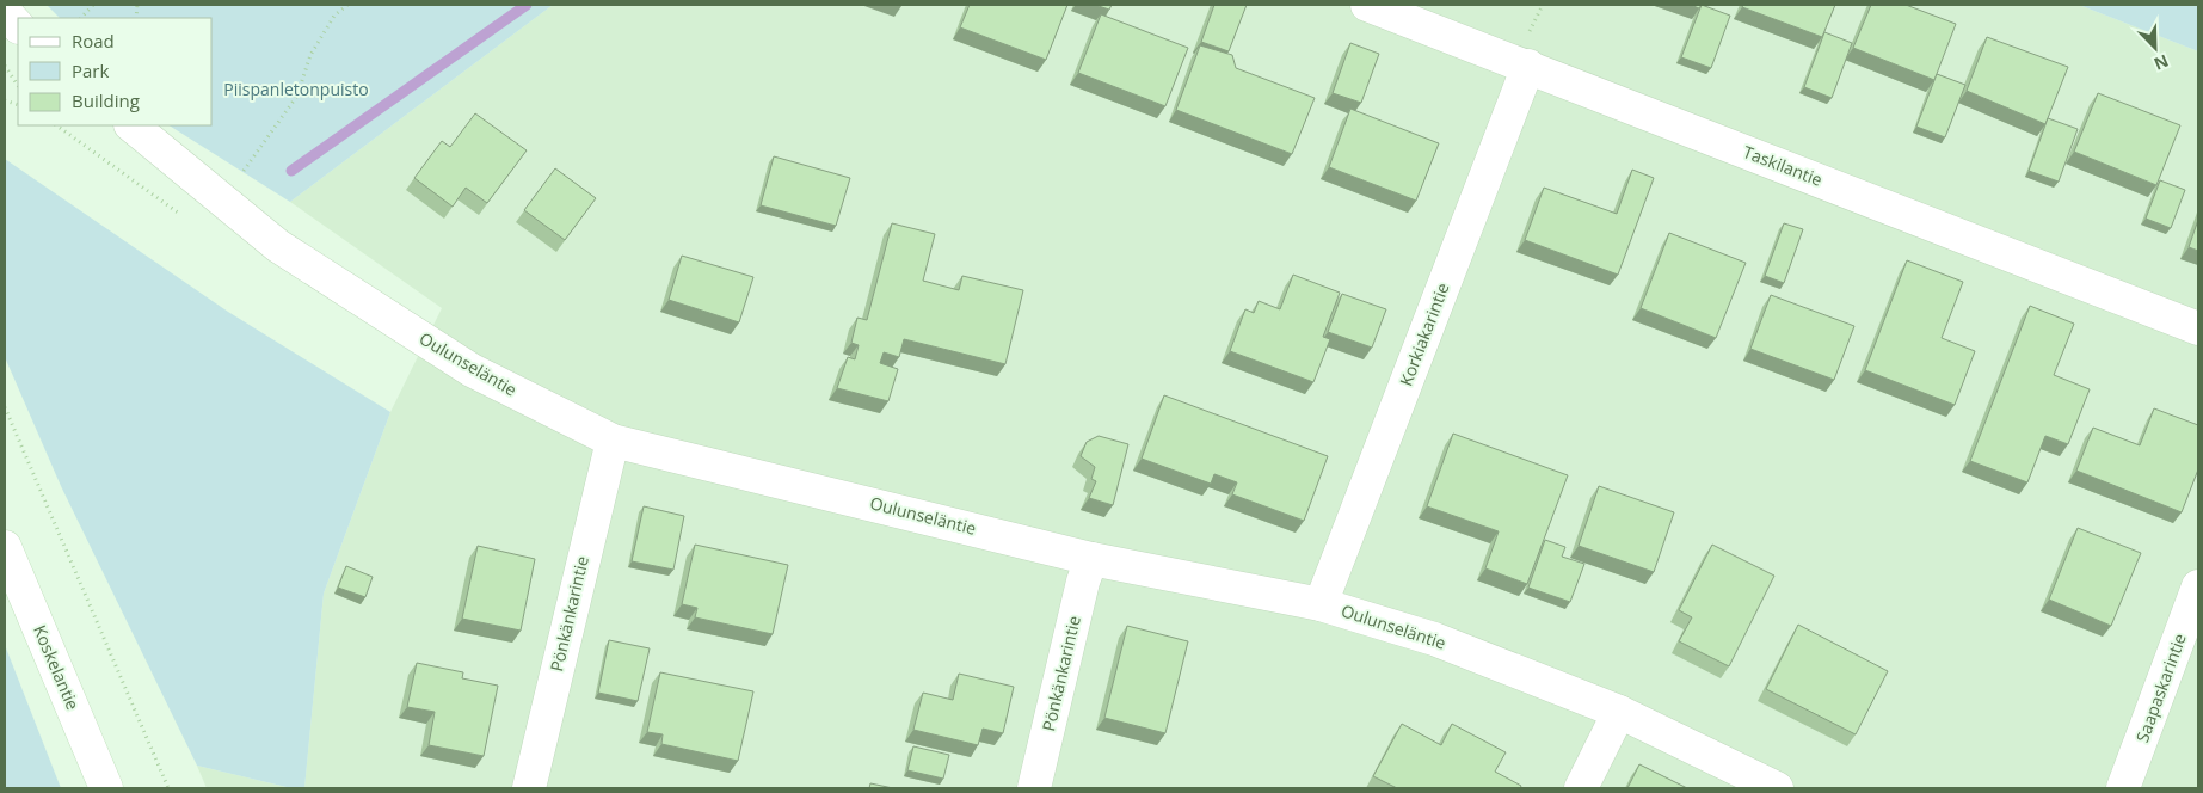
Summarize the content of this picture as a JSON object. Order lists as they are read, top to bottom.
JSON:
{
  "streets": {
    "street": [
      "Taskilantie",
      "Korkiakarintie",
      "Oulunseläntie",
      "Pönkänkarintie",
      "Koskelantie",
      "Saapaskarintie"
    ]
  },
  "crossings": [
    ["Taskilantie", "Korkiakarintie"],
    ["Korkiakarintie", "Oulunseläntie"],
    ["Oulunseläntie", "Pönkänkarintie"]
  ],
  "parks": ["Piispanletonpuisto"],
  "legend": ["Road", "Park", "Building"],
  "north": "bottom right"
}
